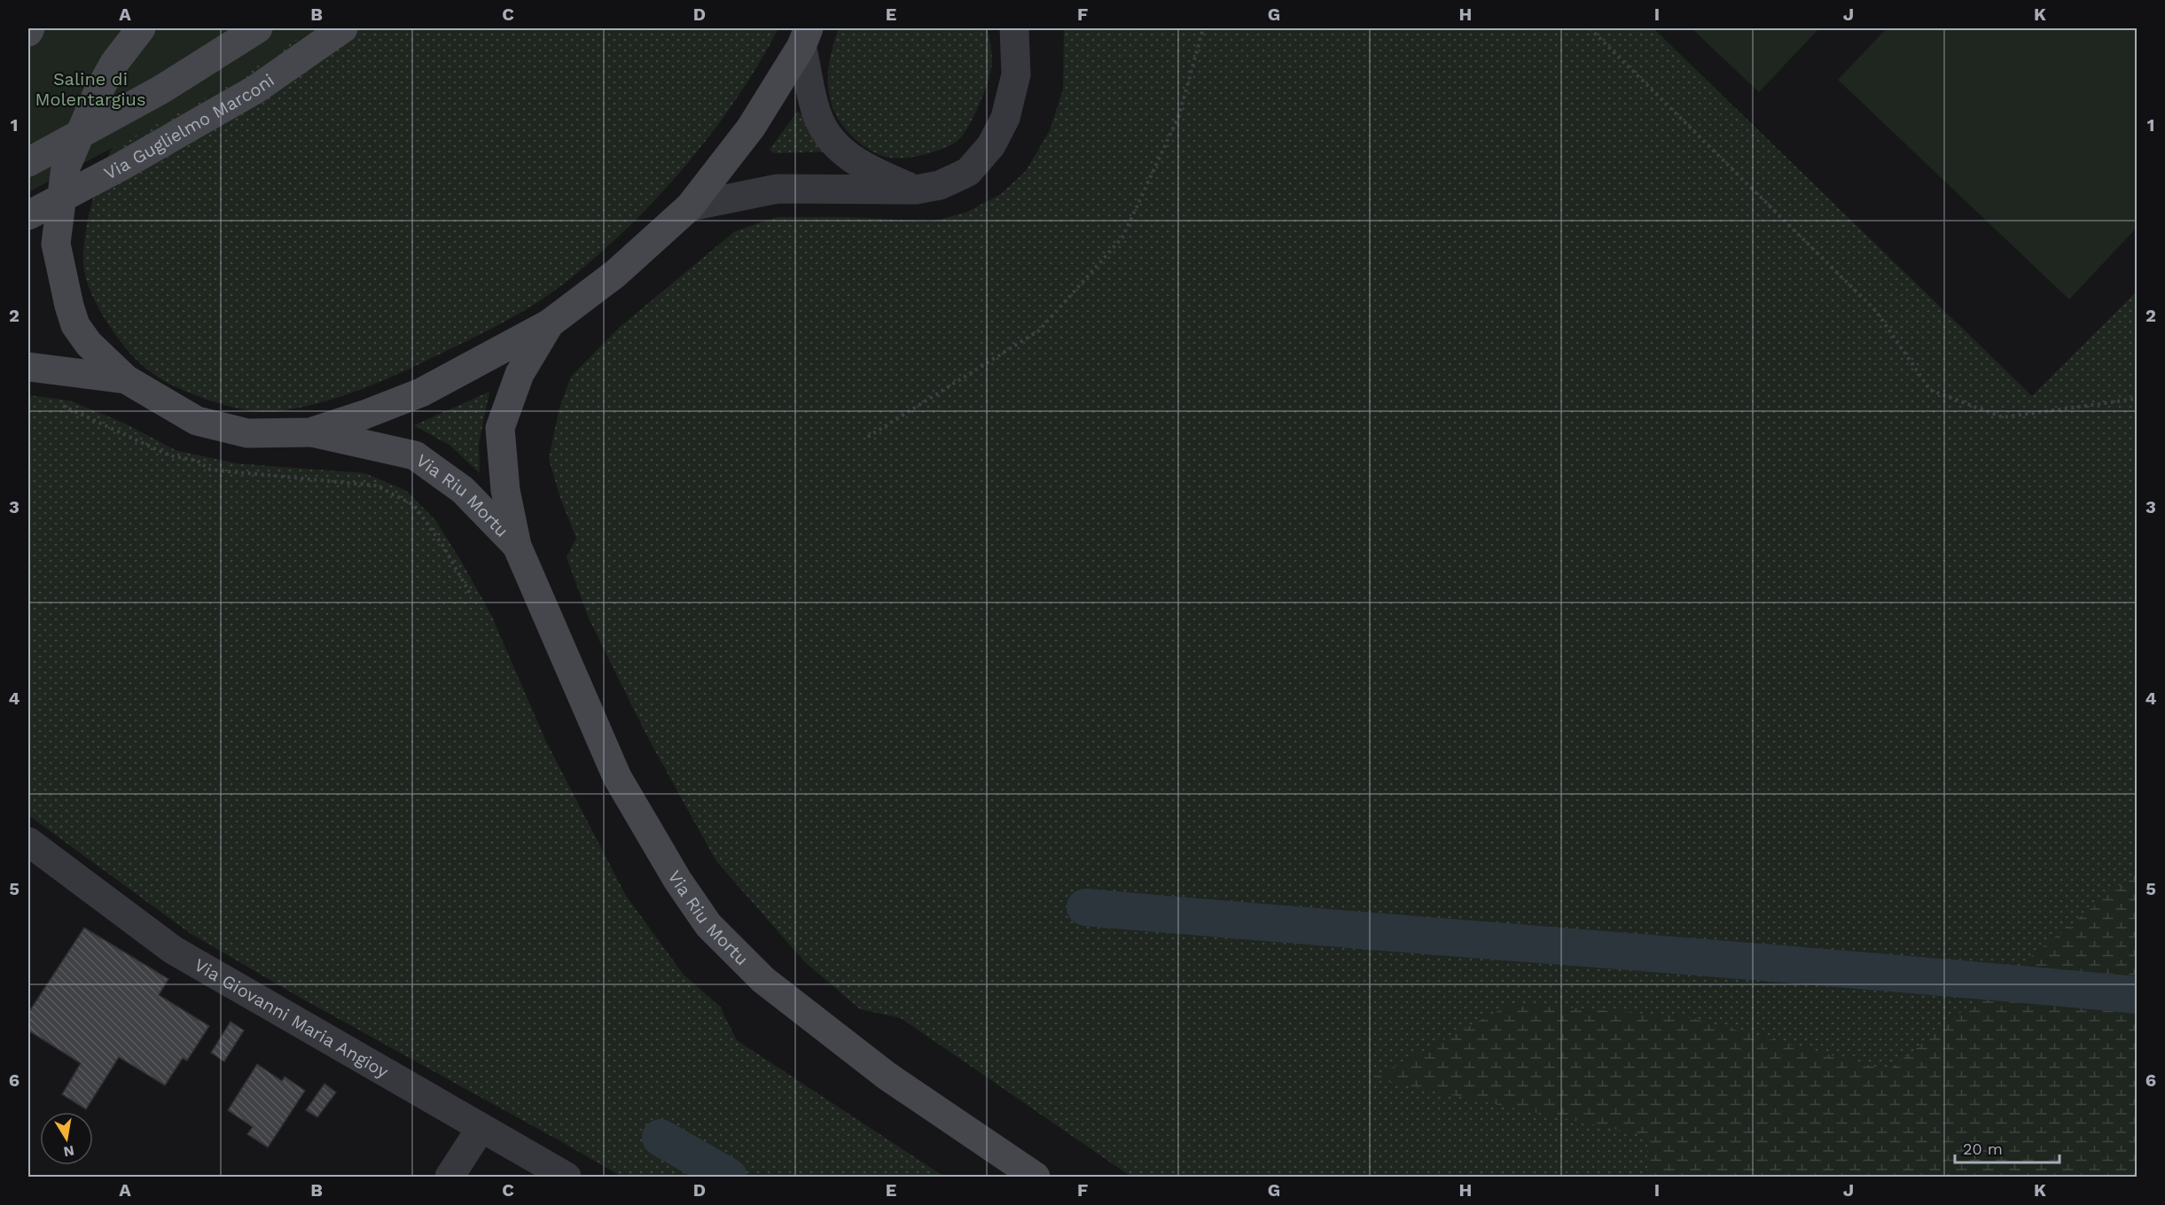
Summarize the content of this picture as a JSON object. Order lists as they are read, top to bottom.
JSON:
{
  "streets": {
    "main road": ["Via Guglielmo Marconi", "Via Riu Mortu"],
    "street": ["Via Giovanni Maria Angioy"]
  },
  "parks": ["Saline di Molentargius"],
  "scale_bar": "20 m",
  "north": "bottom",
  "grid": {
    "columns": [
      "A",
      "B",
      "C",
      "D",
      "E",
      "F",
      "G",
      "H",
      "I",
      "J",
      "K"
    ],
    "rows": [
      "1",
      "2",
      "3",
      "4",
      "5",
      "6"
    ]
  }
}
